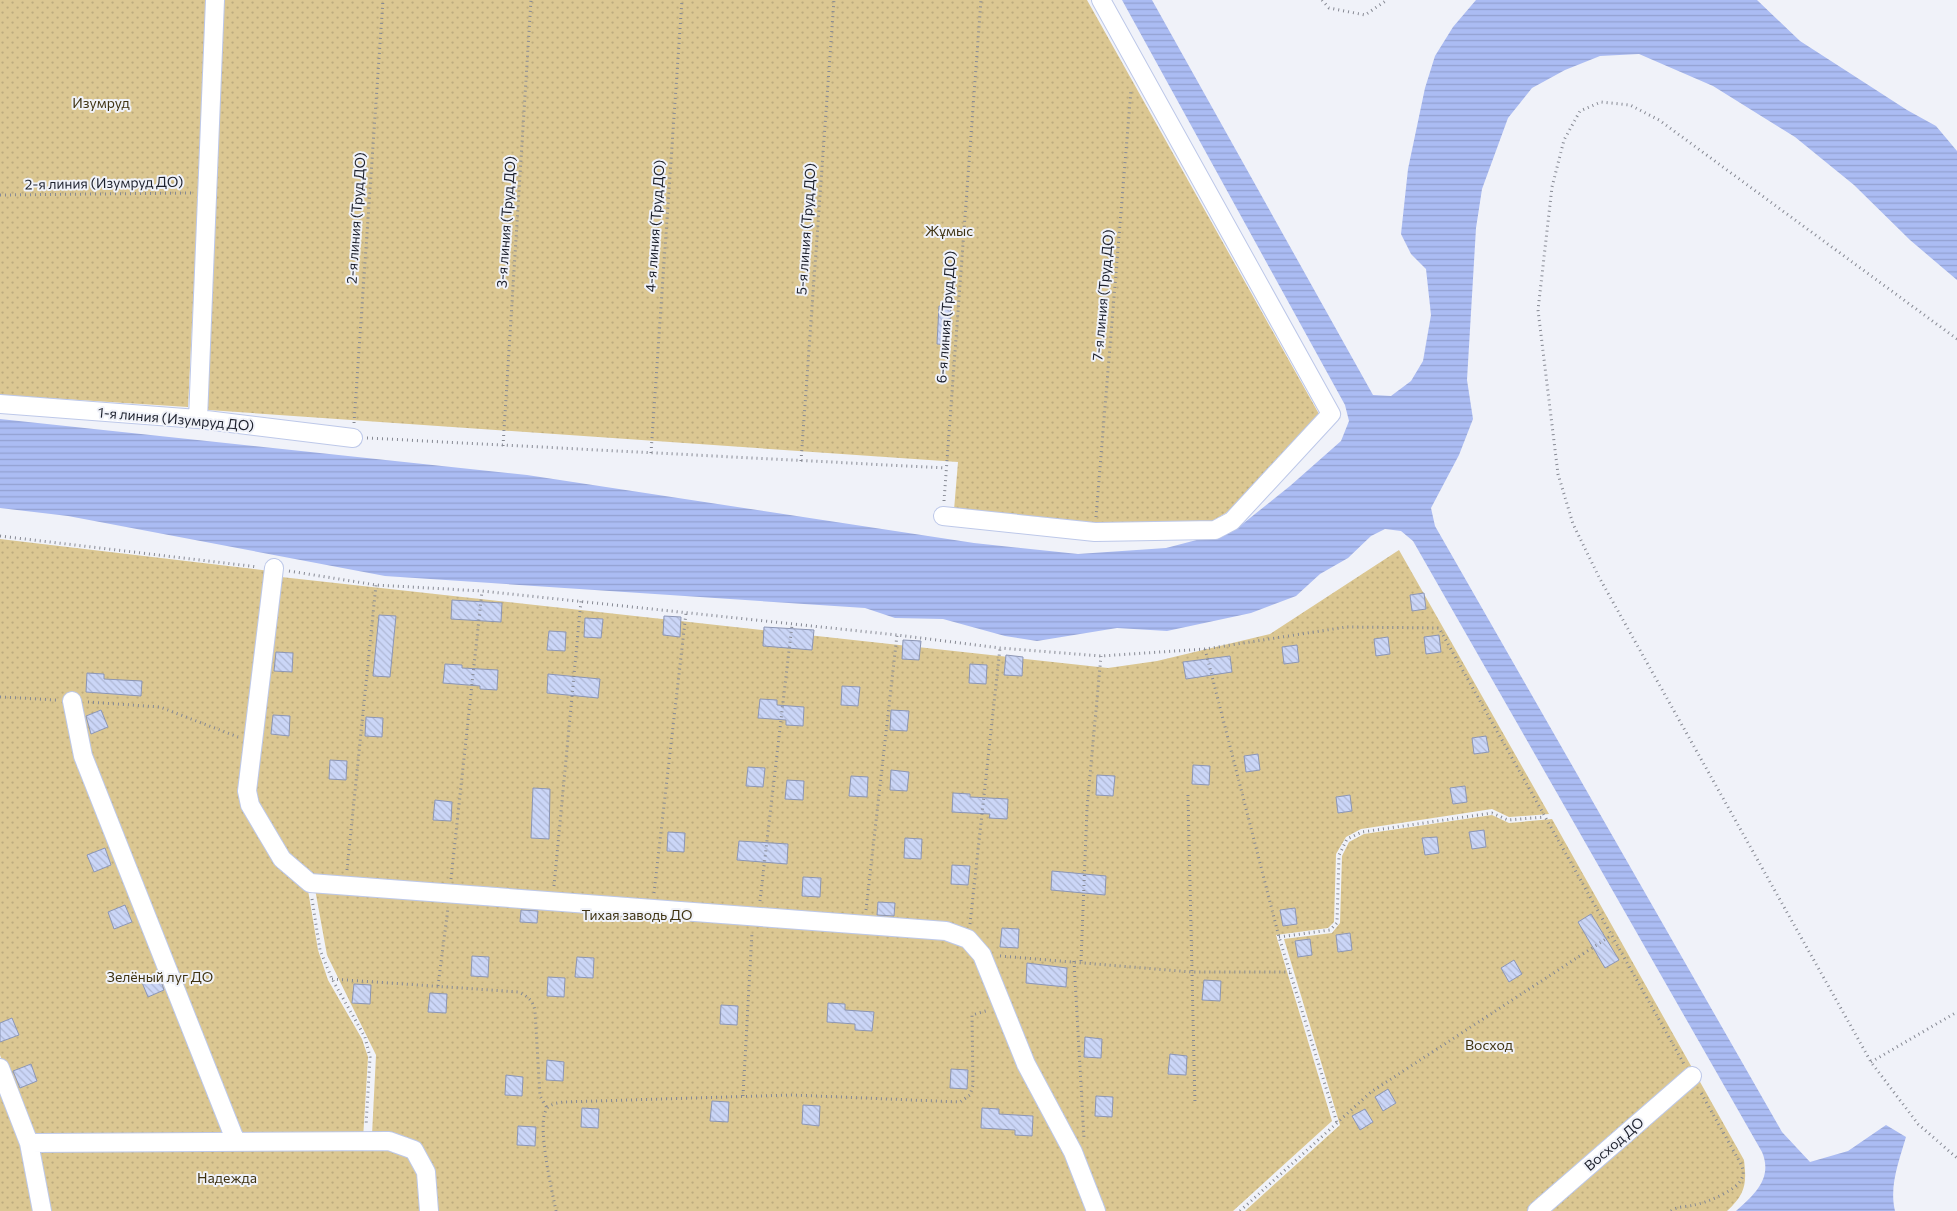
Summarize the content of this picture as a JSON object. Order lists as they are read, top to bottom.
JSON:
{
  "streets": {
    "street": ["1-я линия (Изумруд ДО)", "Восход ДО"],
    "path": [
      "2-я линия (Изумруд ДО)",
      "2-я линия (Труд ДО)",
      "3-я линия (Труд ДО)",
      "4-я линия (Труд ДО)",
      "5-я линия (Труд ДО)",
      "7-я линия (Труд ДО)",
      "6-я линия (Труд ДО)"
    ]
  },
  "crossings": [
    ["2-я линия (Труд ДО)", "1-я линия (Изумруд ДО)"]
  ],
  "parks": [
    "Изумруд",
    "Жұмыс",
    "Тихая заводь ДО",
    "Зелёный луг ДО",
    "Восход",
    "Надежда"
  ]
}
